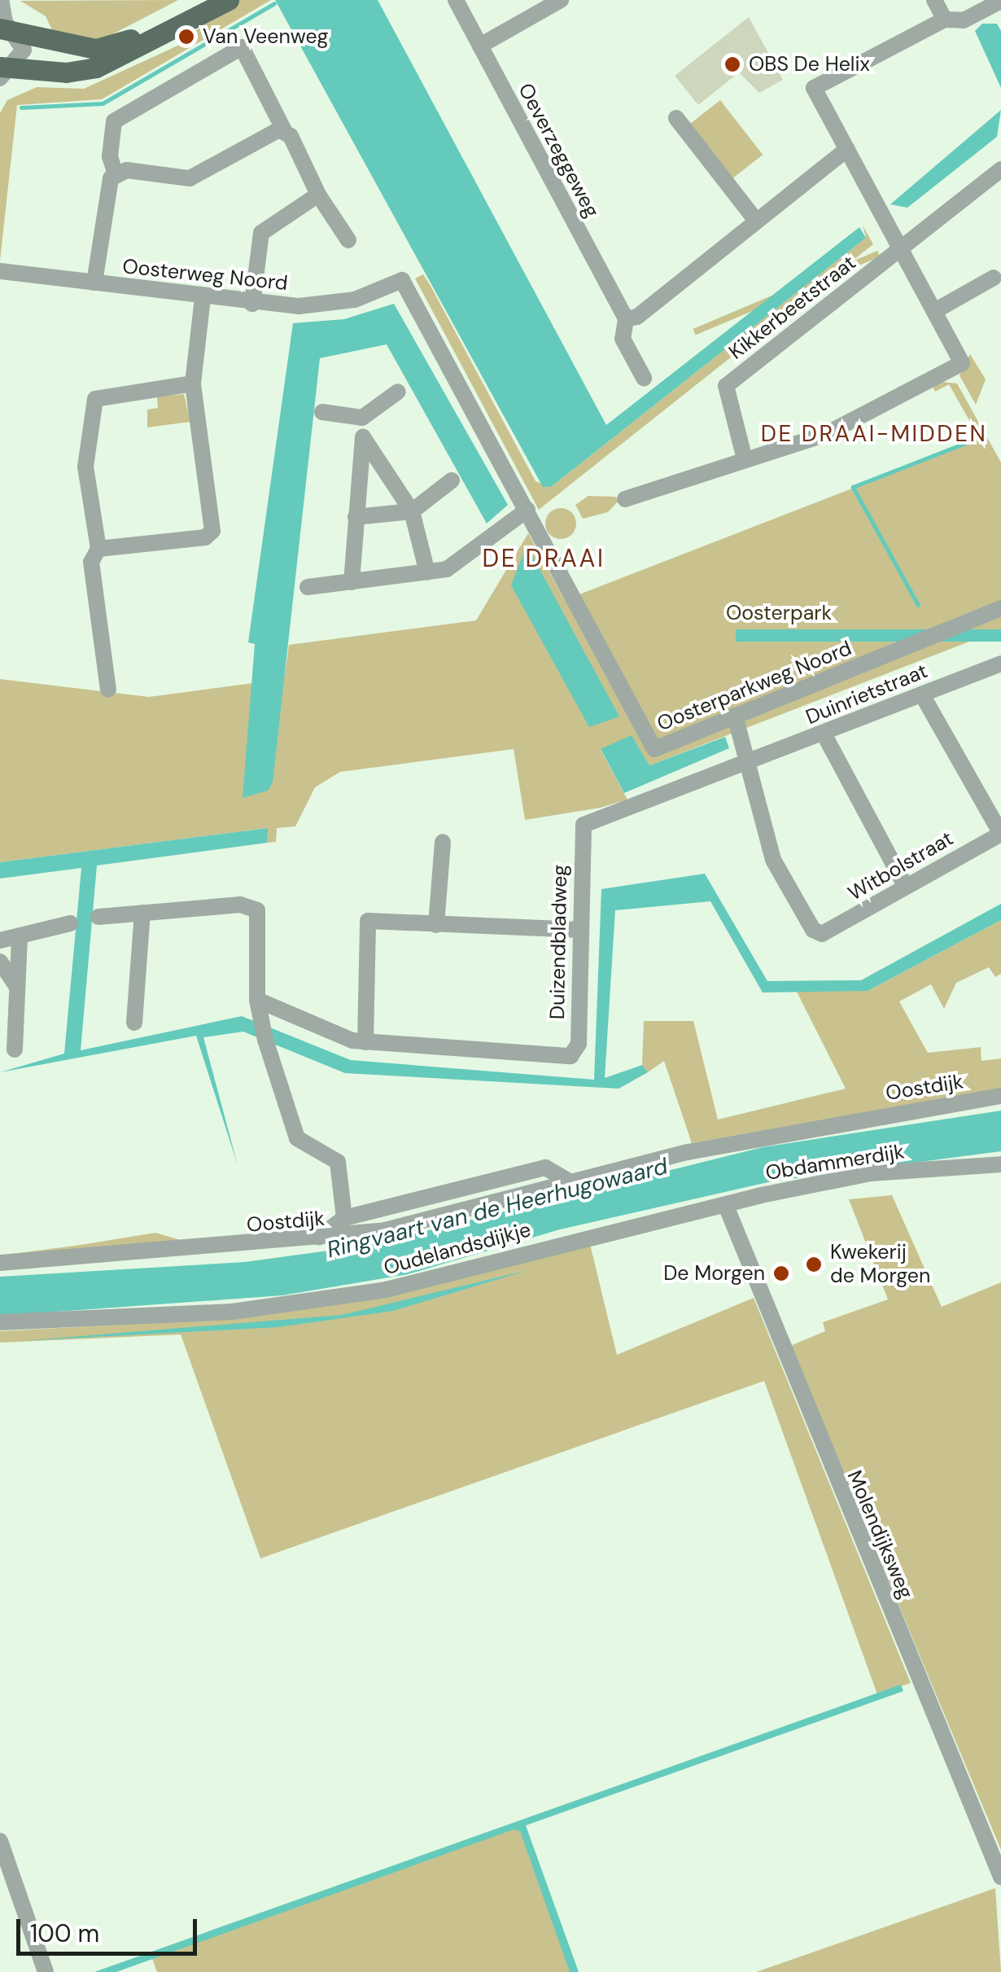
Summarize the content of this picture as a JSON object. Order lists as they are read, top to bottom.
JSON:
{
  "streets": {
    "street": [
      "Oeverzeggeweg",
      "Oosterweg Noord",
      "Kikkerbeetstraat",
      "Oosterparkweg Noord",
      "Duinrietstraat",
      "Witbolstraat",
      "Duizendbladweg",
      "Oostdijk",
      "Obdammerdijk",
      "Oudelandsdijkje",
      "Molendijksweg"
    ]
  },
  "crossings": [
    ["Oosterweg Noord", "Oosterparkweg Noord"],
    ["Duinrietstraat", "Witbolstraat"],
    ["Duinrietstraat", "Duizendbladweg"],
    ["Witbolstraat", "Duizendbladweg"],
    ["Obdammerdijk", "Oudelandsdijkje"],
    ["Obdammerdijk", "Molendijksweg"],
    ["Oudelandsdijkje", "Molendijksweg"]
  ],
  "districts": ["DE DRAAI-MIDDEN", "DE DRAAI"],
  "water": ["Ringvaart van de Heerhugowaard"],
  "parks": ["Oosterpark"],
  "places": [
    "Van Veenweg",
    "OBS De Helix",
    "Kwekerij de Morgen",
    "De Morgen"
  ],
  "scale_bar": "100 m"
}
